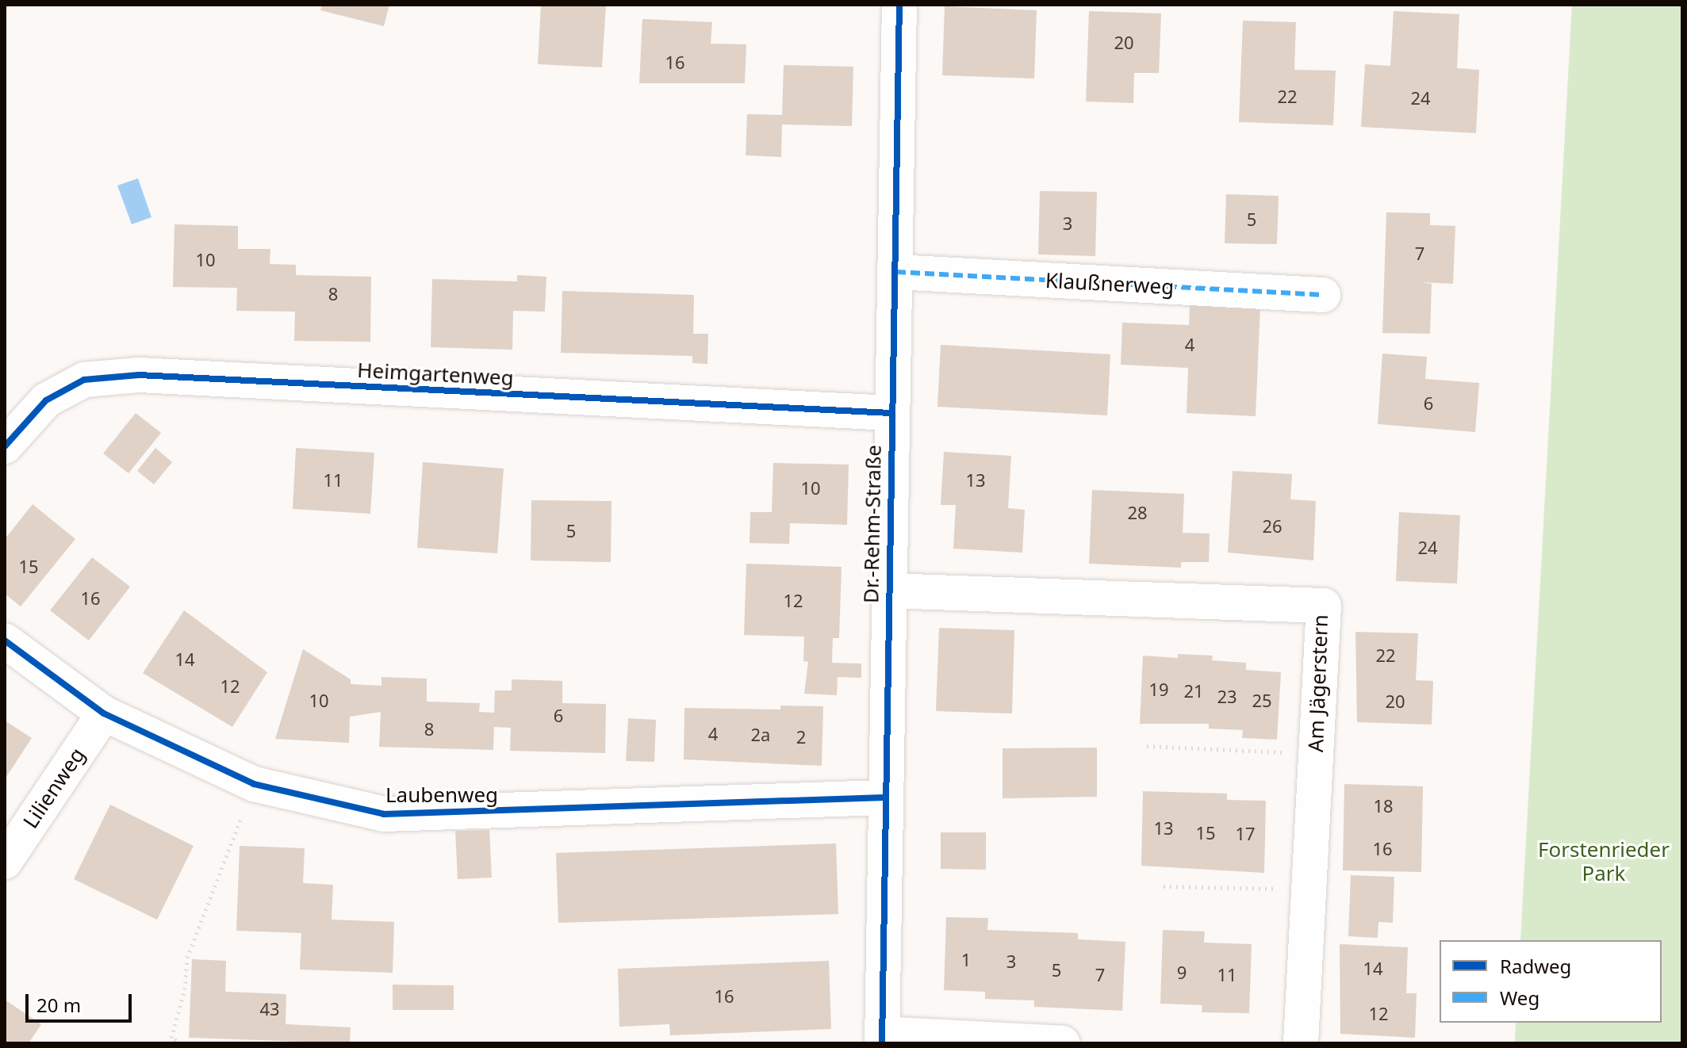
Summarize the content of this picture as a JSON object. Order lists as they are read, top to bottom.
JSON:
{
  "streets": {
    "street": [
      "Klaußnerweg",
      "Heimgartenweg",
      "Dr.-Rehm-Straße",
      "Am Jägerstern",
      "Lilienweg",
      "Laubenweg"
    ]
  },
  "crossings": [
    ["Klaußnerweg", "Dr.-Rehm-Straße"],
    ["Heimgartenweg", "Dr.-Rehm-Straße"],
    ["Dr.-Rehm-Straße", "Am Jägerstern"],
    ["Dr.-Rehm-Straße", "Laubenweg"],
    ["Lilienweg", "Laubenweg"]
  ],
  "parks": ["Forstenrieder Park"],
  "house_numbers": [
    "20",
    "16",
    "22",
    "24",
    "5",
    "3",
    "7",
    "10",
    "8",
    "4",
    "6",
    "11",
    "13",
    "10",
    "28",
    "26",
    "5",
    "24",
    "15",
    "16",
    "12",
    "22",
    "14",
    "12",
    "19",
    "21",
    "23",
    "10",
    "25",
    "20",
    "6",
    "8",
    "4",
    "2a",
    "2",
    "18",
    "13",
    "15",
    "17",
    "16",
    "1",
    "3",
    "14",
    "5",
    "9",
    "7",
    "11",
    "16",
    "43",
    "12"
  ],
  "legend": ["Radweg", "Weg"],
  "scale_bar": "20 m"
}
